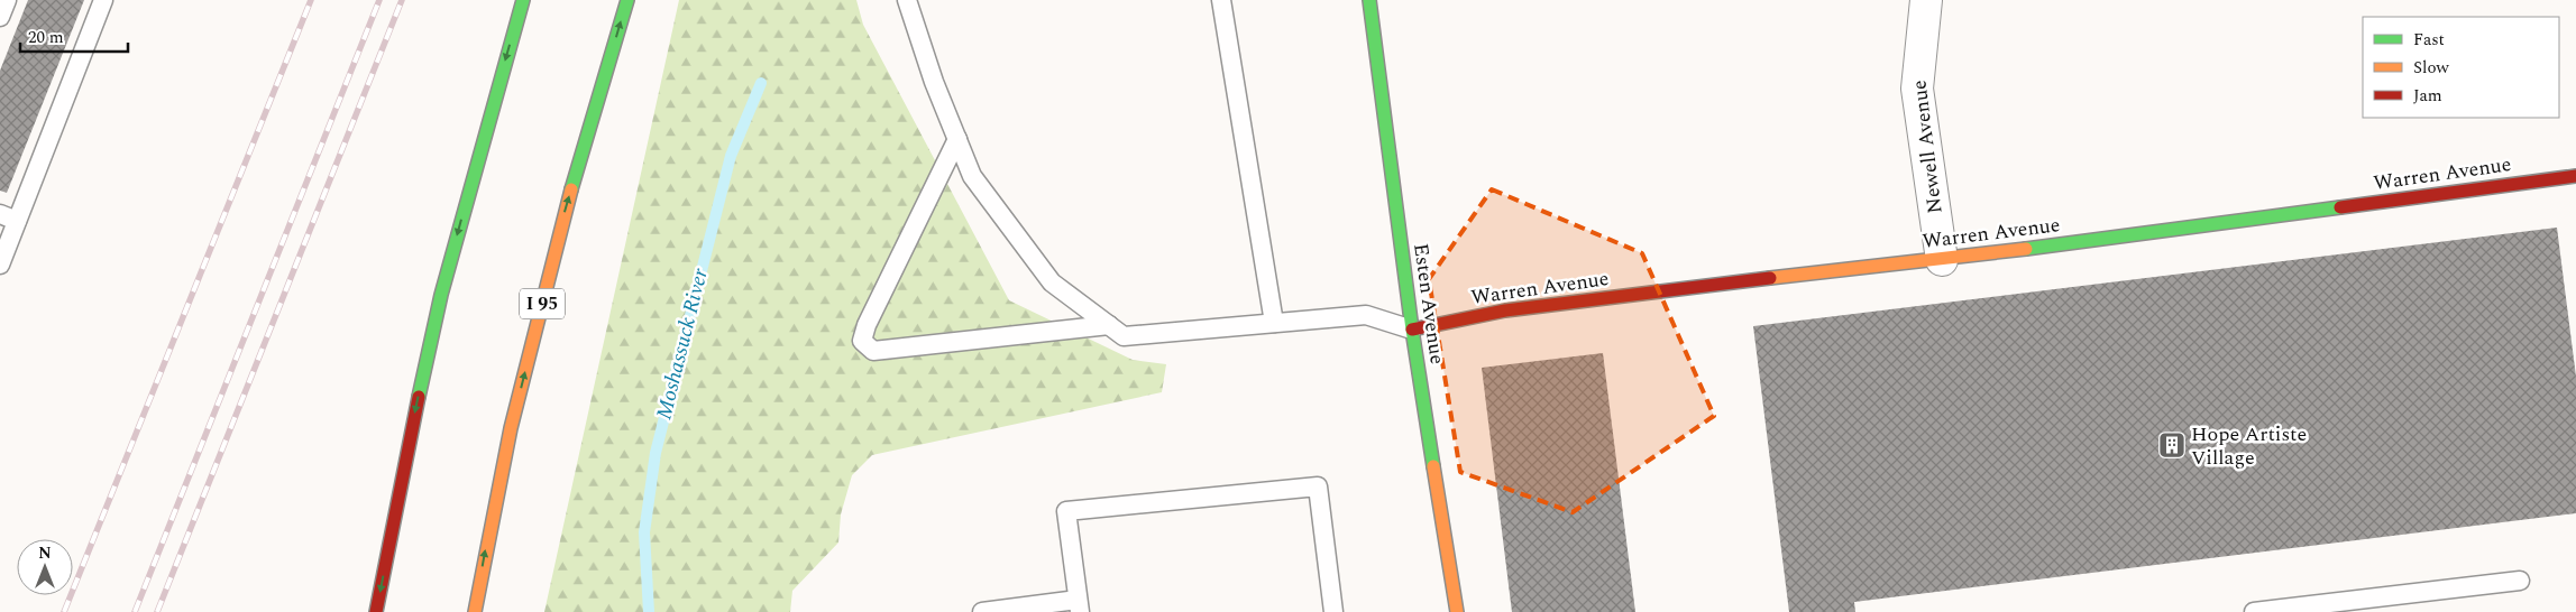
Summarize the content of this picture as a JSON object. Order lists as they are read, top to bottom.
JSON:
{
  "streets": {
    "main road": ["Warren Avenue", "I 95", "Esten Avenue"],
    "street": ["Newell Avenue"]
  },
  "crossings": [
    ["Newell Avenue", "Warren Avenue"],
    ["Warren Avenue", "Esten Avenue"]
  ],
  "water": ["Moshassuck River"],
  "places": {
    "building": ["Hope Artiste Village"]
  },
  "legend": ["Fast", "Slow", "Jam"],
  "scale_bar": "20 m",
  "north": "top"
}
